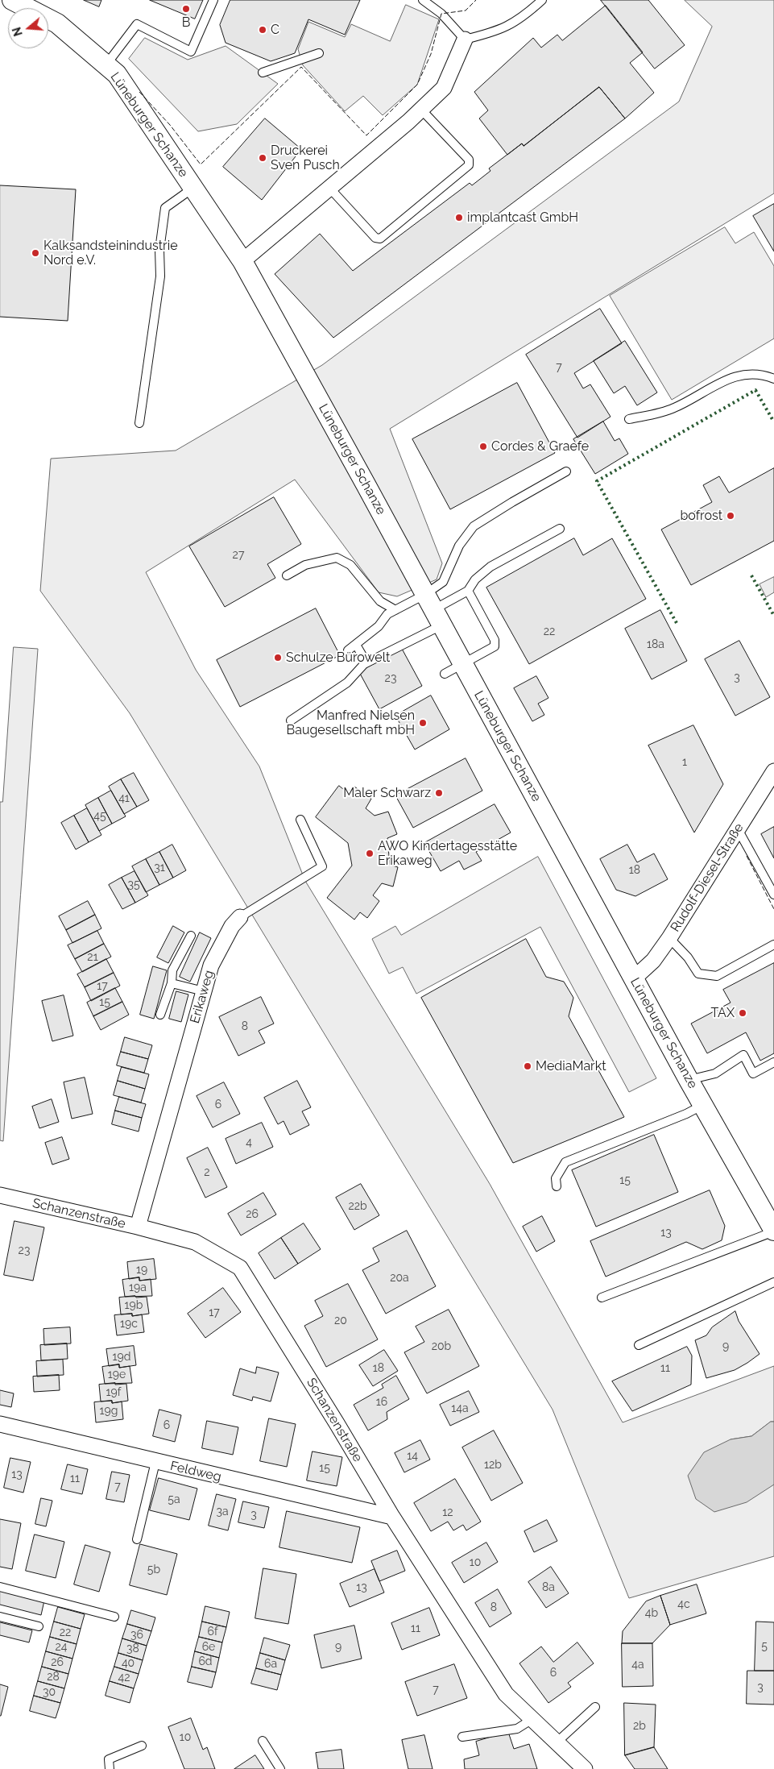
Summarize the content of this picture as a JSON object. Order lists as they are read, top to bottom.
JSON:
{
  "streets": {
    "street": [
      "Lüneburger Schanze",
      "Rudolf-Diesel-Straße",
      "Erikaweg",
      "Schanzenstraße",
      "Feldweg"
    ]
  },
  "crossings": [
    ["Lüneburger Schanze", "Rudolf-Diesel-Straße"],
    ["Erikaweg", "Schanzenstraße"],
    ["Schanzenstraße", "Feldweg"]
  ],
  "places": [
    "B",
    "C",
    "Druckerei Sven Pusch",
    "implantcast GmbH",
    "Kalksandsteinindustrie Nord e.V.",
    "Cordes & Graefe",
    "bofrost",
    "Schulze Bürowelt",
    "Manfred Nielsen Baugesellschaft mbH",
    "Maler Schwarz",
    "AWO Kindertagesstätte Erikaweg",
    "TAX",
    "MediaMarkt"
  ],
  "house_numbers": [
    "7",
    "27",
    "22",
    "18a",
    "3",
    "23",
    "1",
    "41",
    "45",
    "31",
    "18",
    "35",
    "21",
    "17",
    "15",
    "8",
    "6",
    "4",
    "2",
    "15",
    "22b",
    "26",
    "13",
    "23",
    "19",
    "20a",
    "19a",
    "19b",
    "17",
    "20",
    "19c",
    "20b",
    "9",
    "19d",
    "18",
    "11",
    "19e",
    "19f",
    "16",
    "14a",
    "19g",
    "6",
    "14",
    "12b",
    "15",
    "13",
    "11",
    "7",
    "5a",
    "3a",
    "12",
    "3",
    "10",
    "5b",
    "13",
    "8a",
    "4c",
    "8",
    "4b",
    "11",
    "6f",
    "22",
    "36",
    "5",
    "24",
    "6e",
    "9",
    "38",
    "6d",
    "26",
    "40",
    "6a",
    "4a",
    "6",
    "28",
    "42",
    "3",
    "7",
    "30",
    "2b",
    "10"
  ],
  "north": "left"
}
